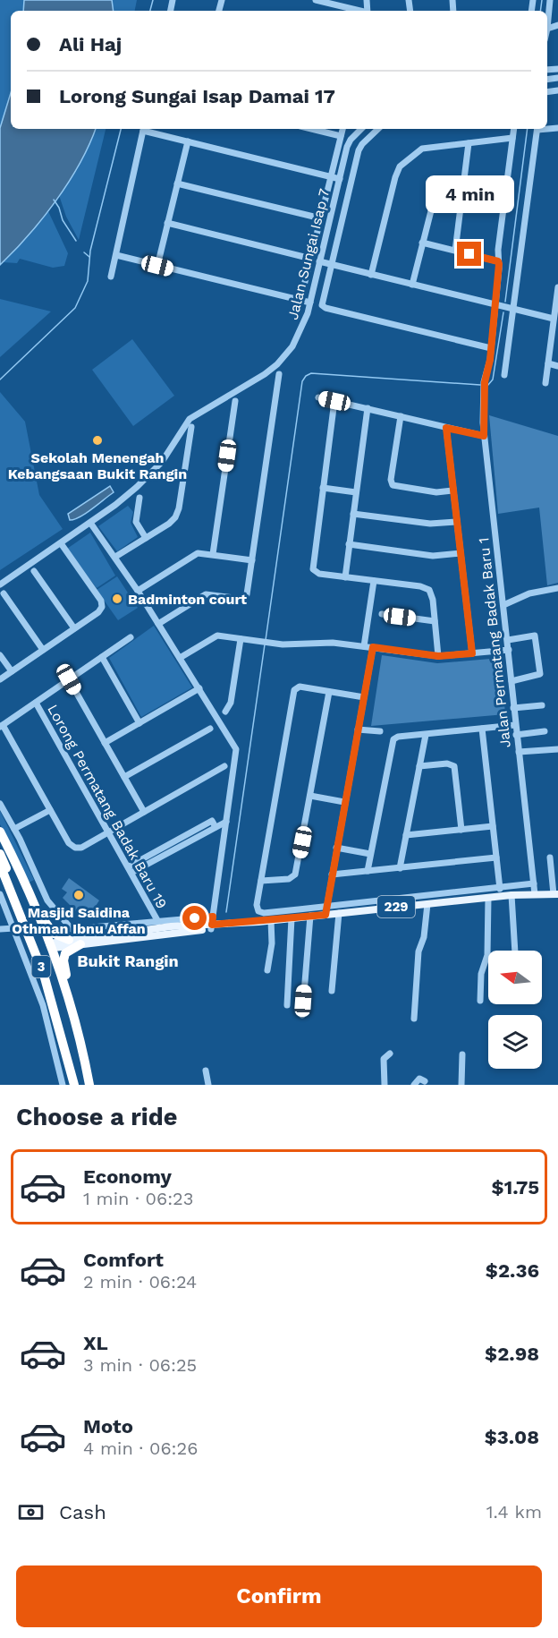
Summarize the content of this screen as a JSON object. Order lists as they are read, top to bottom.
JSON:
{
  "streets": {
    "highway": ["3"],
    "main road": ["229"],
    "street": ["Jalan Sungai Isap 7", "Jalan Permatang Badak Baru 1", "Lorong Permatang Badak Baru 19"]
  },
  "crossings": [
    ["Jalan Permatang Badak Baru 1", "229"],
    ["229", "3"]
  ],
  "districts": ["Bukit Rangin"],
  "places": ["Sekolah Menengah Kebangsaan Bukit Rangin", "Badminton court", "Masjid Saidina Othman Ibnu Affan"],
  "north": "left",
  "page": {
    "banner": ["Ali Haj", "Lorong Sungai Isap Damai 17"],
    "bubble": "4 min",
    "heading": "Choose a ride",
    "list": [
      {
        "name": "Economy",
        "note": "1 min · 06:23",
        "value": "$1.75"
      },
      {
        "name": "Comfort",
        "note": "2 min · 06:24",
        "value": "$2.36"
      },
      {
        "name": "XL",
        "note": "3 min · 06:25",
        "value": "$2.98"
      },
      {
        "name": "Moto",
        "note": "4 min · 06:26",
        "value": "$3.08"
      }
    ],
    "pay": ["Cash", "1.4 km"],
    "buttons": "Confirm"
  }
}
